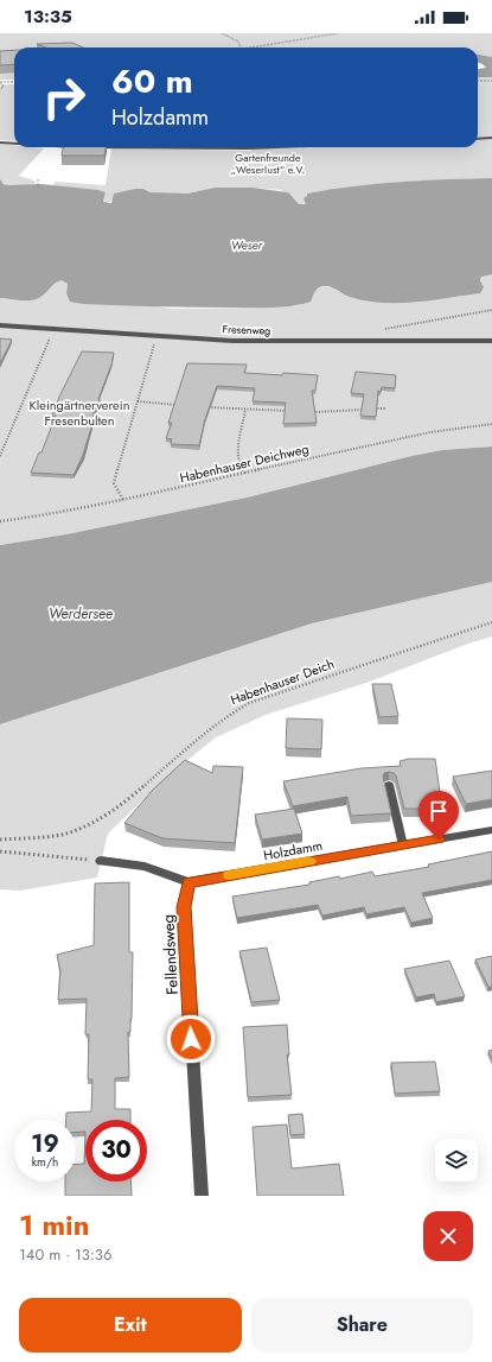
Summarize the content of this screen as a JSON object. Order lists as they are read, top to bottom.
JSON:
{
  "streets": {
    "street": ["Holzdamm", "Fellendsweg"],
    "lane": ["Fresenweg"],
    "path": ["Habenhauser Deichweg", "Habenhauser Deich"]
  },
  "crossings": [
    ["Holzdamm", "Fellendsweg"]
  ],
  "water": ["Weser", "Werdersee"],
  "parks": ["Gartenfreunde „Weserlust“ e.V.", "Kleingärtnerverein Fresenbulten"],
  "page": {
    "status": "13:35",
    "turn": ["60 m", "Holzdamm"],
    "speed": "19 km/h",
    "limit": "30",
    "heading": ["1 min", "140 m · 13:36"],
    "buttons": ["Exit", "Share"]
  }
}
